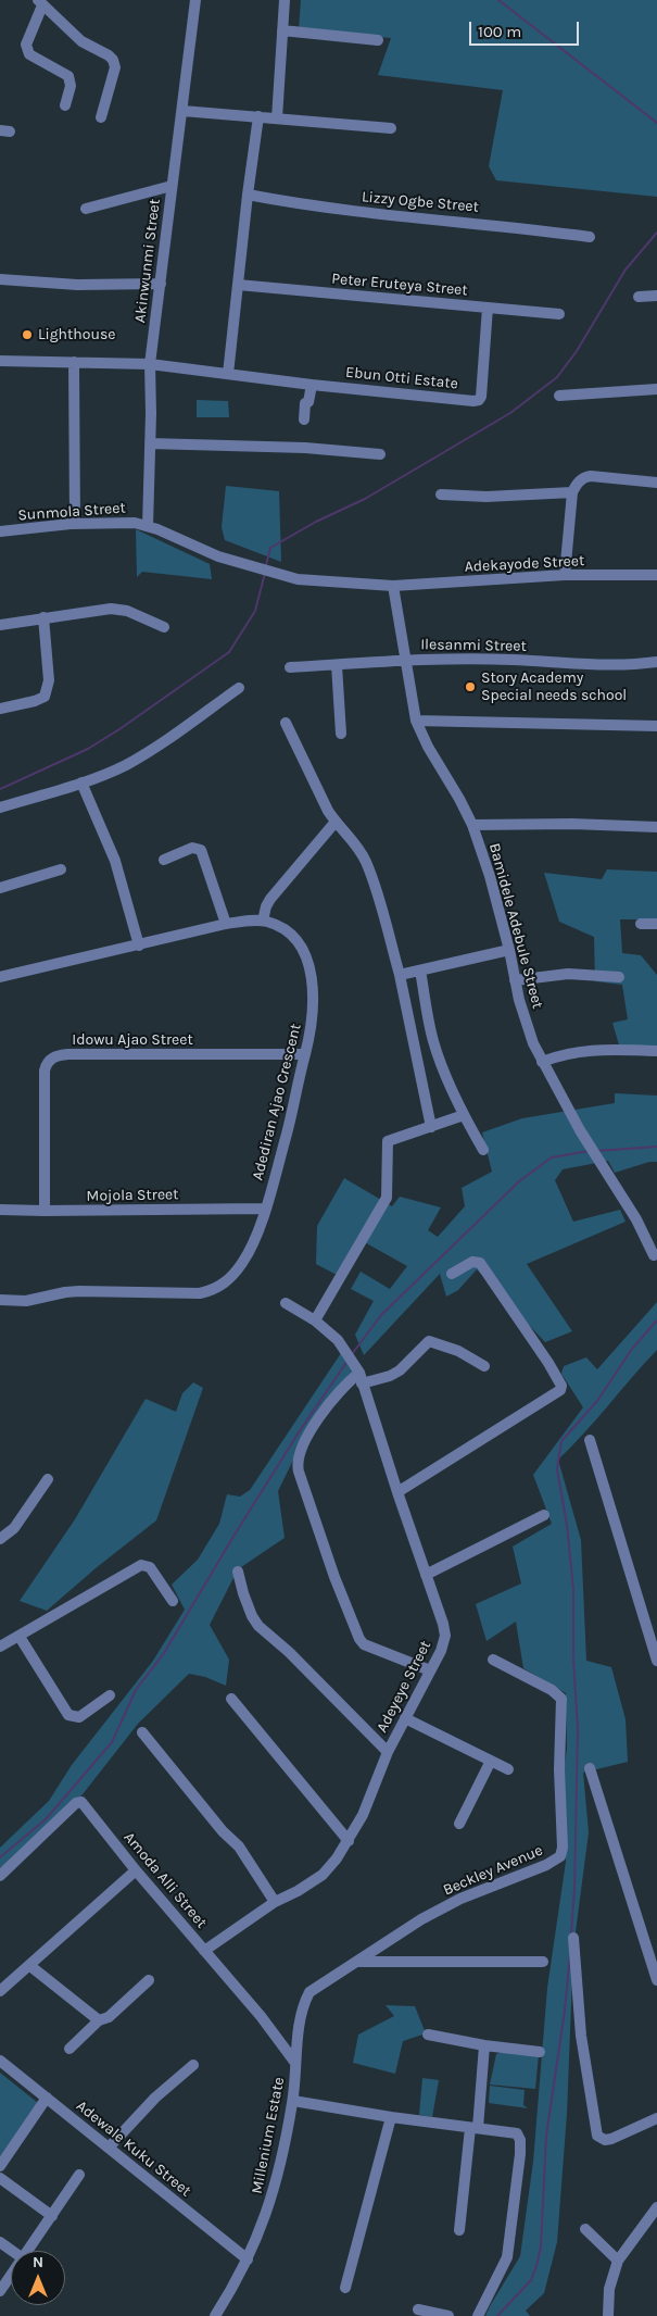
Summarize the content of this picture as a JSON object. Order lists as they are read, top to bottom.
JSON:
{
  "streets": {
    "street": [
      "Lizzy Ogbe Street",
      "Akinwunmi Street",
      "Peter Eruteya Street",
      "Ebun Otti Estate",
      "Sunmola Street",
      "Adekayode Street",
      "Ilesanmi Street",
      "Bamidele Adebule Street",
      "Idowu Ajao Street",
      "Adediran Ajao Crescent",
      "Mojola Street",
      "Adeyeye Street",
      "Beckley Avenue",
      "Amoda Alli Street",
      "Millenium Estate",
      "Adewale Kuku Street"
    ]
  },
  "crossings": [
    ["Akinwunmi Street", "Ebun Otti Estate"],
    ["Akinwunmi Street", "Sunmola Street"],
    ["Peter Eruteya Street", "Ebun Otti Estate"],
    ["Sunmola Street", "Adekayode Street"],
    ["Sunmola Street", "Bamidele Adebule Street"],
    ["Adekayode Street", "Bamidele Adebule Street"],
    ["Ilesanmi Street", "Bamidele Adebule Street"],
    ["Idowu Ajao Street", "Adediran Ajao Crescent"],
    ["Idowu Ajao Street", "Mojola Street"],
    ["Adediran Ajao Crescent", "Mojola Street"],
    ["Adeyeye Street", "Amoda Alli Street"],
    ["Beckley Avenue", "Millenium Estate"],
    ["Amoda Alli Street", "Millenium Estate"],
    ["Millenium Estate", "Adewale Kuku Street"]
  ],
  "places": ["Lighthouse", "Story Academy Special needs school"],
  "scale_bar": "100 m",
  "north": "top"
}
